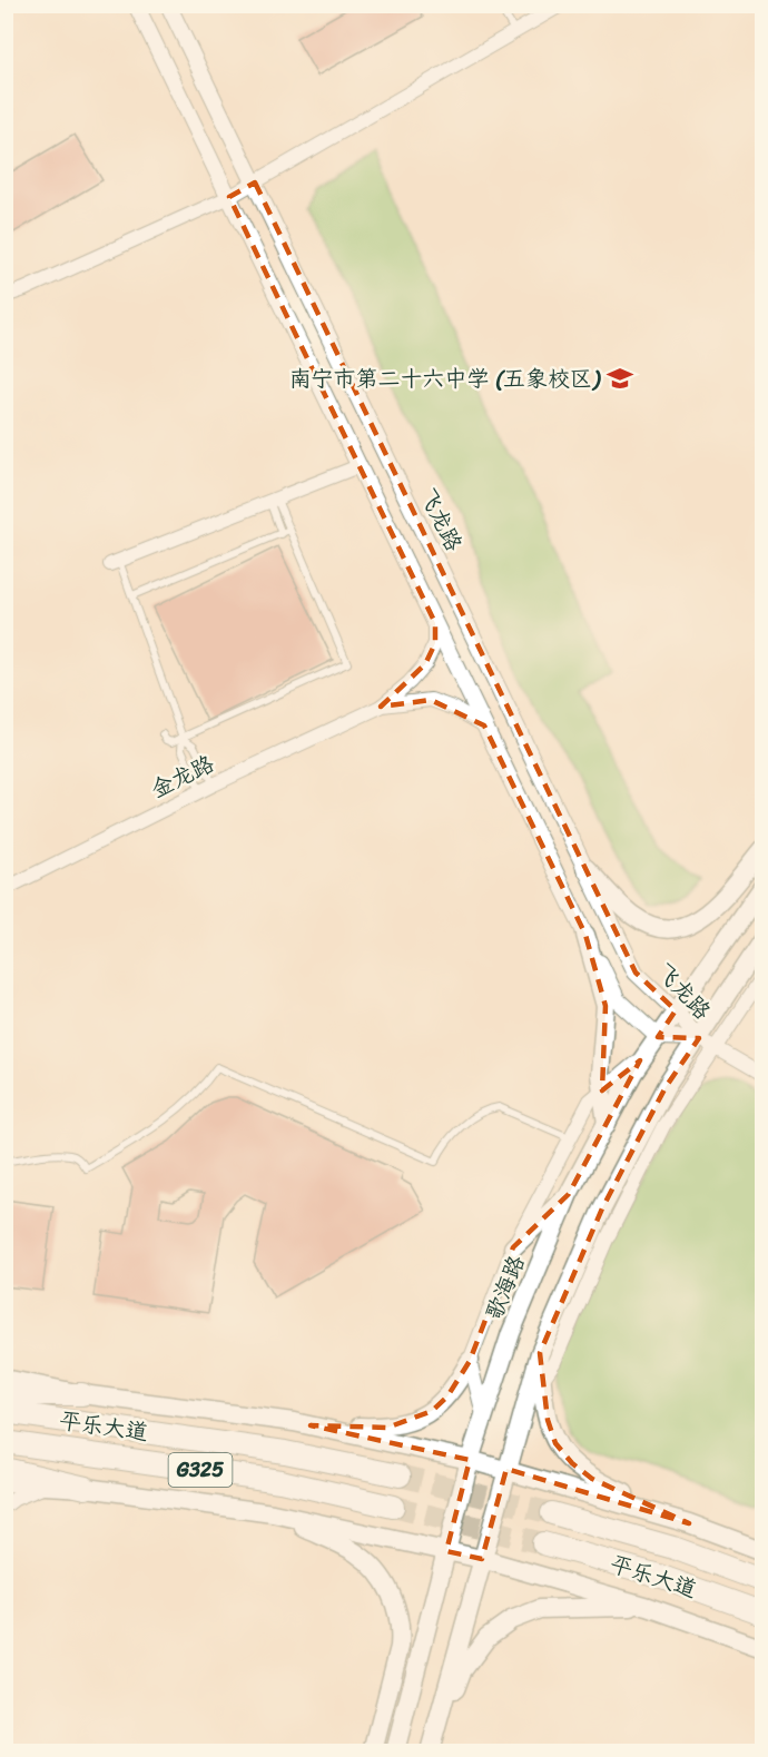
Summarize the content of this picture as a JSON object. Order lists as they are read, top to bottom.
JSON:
{
  "streets": {
    "highway": ["平乐大道", "G325"],
    "main road": ["歌海路"],
    "street": ["飞龙路", "金龙路"]
  },
  "crossings": [
    ["飞龙路", "歌海路"]
  ],
  "places": {
    "school or university": ["南宁市第二十六中学 (五象校区)"]
  }
}
